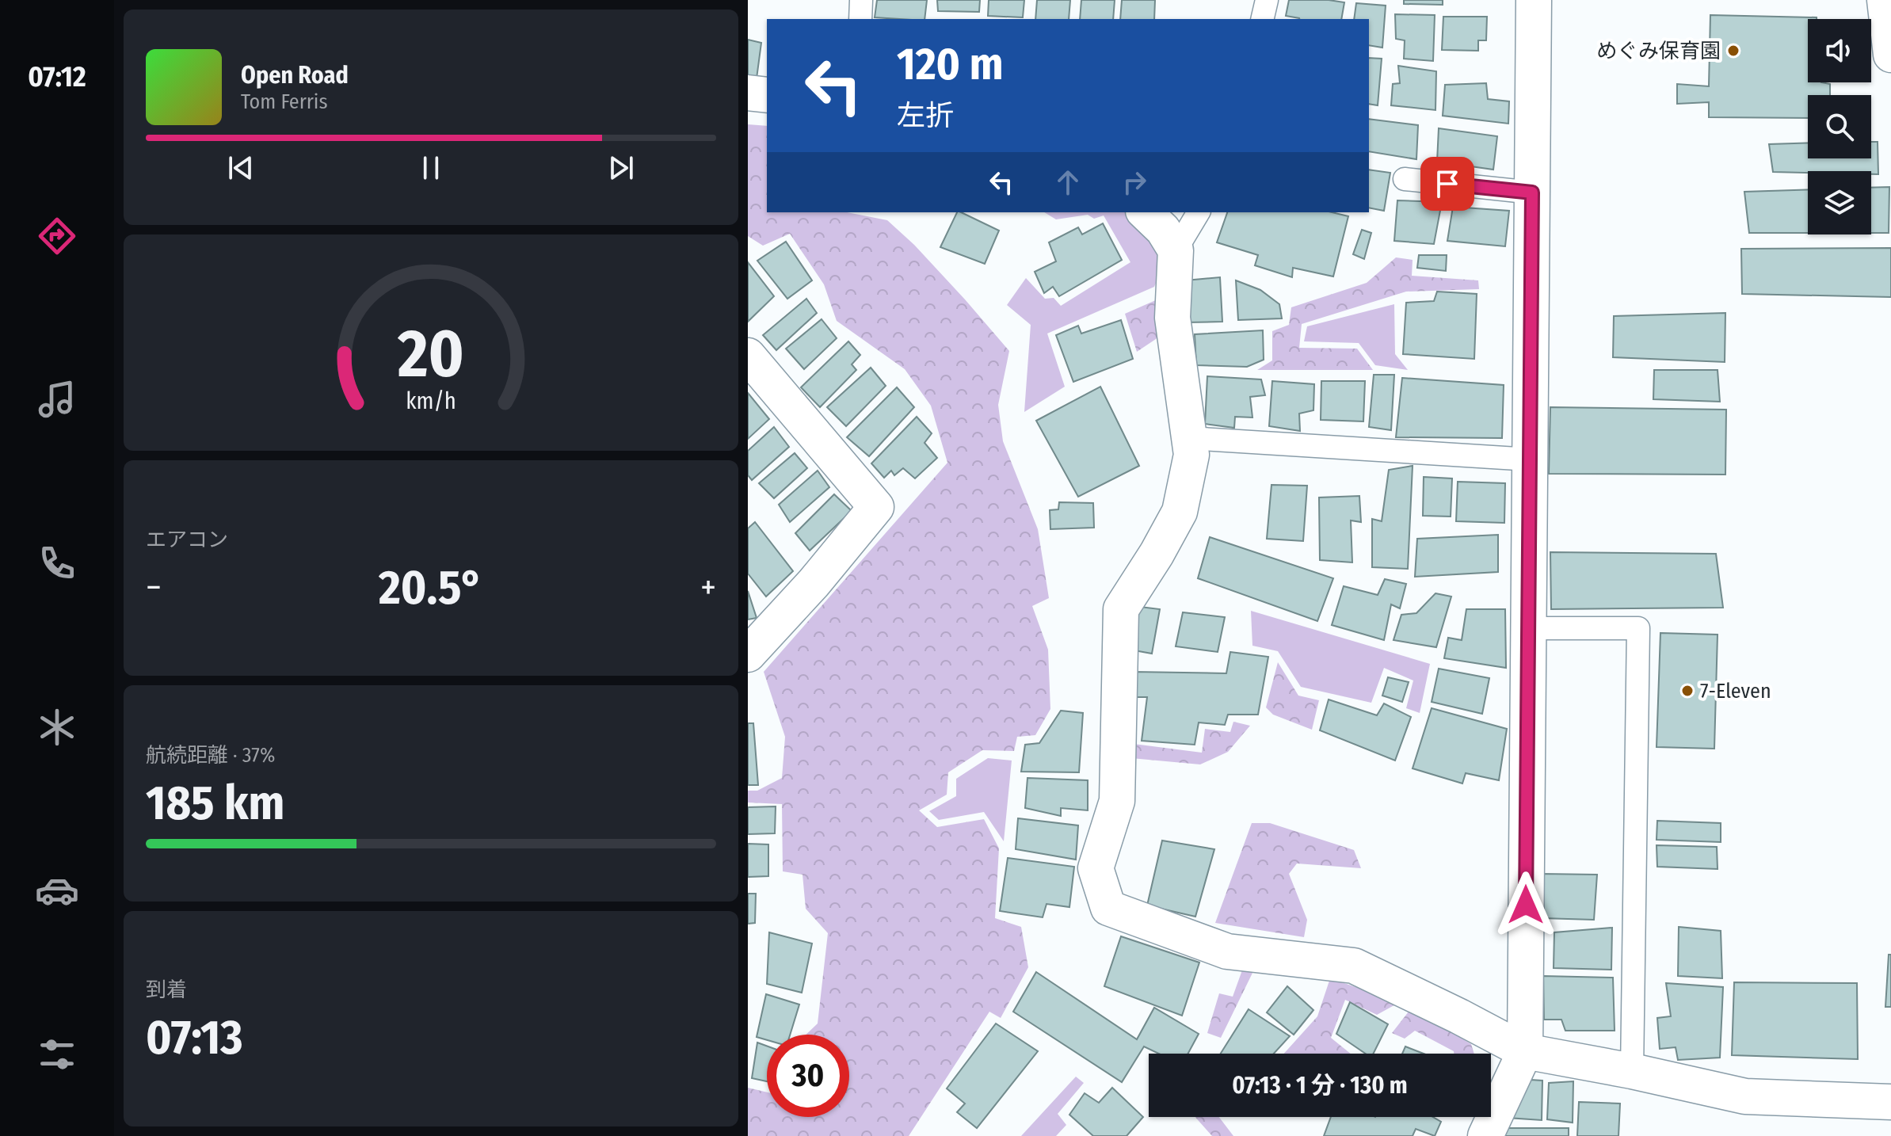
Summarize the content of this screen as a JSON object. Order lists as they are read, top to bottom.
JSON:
{
  "places": ["めぐみ保育園", "7-Eleven"],
  "page": {
    "tabs": "07:12",
    "turn": ["120 m", "左折"],
    "song": ["Open Road", "Tom Ferris"],
    "tile": [
      "エアコン",
      ["航続距離 · 37%", "185 km"],
      ["到着", "07:13"]
    ],
    "heat": ["−", "20.5°", "+"],
    "limit": "30",
    "trip": "07:13 · 1 分 · 130 m",
    "gauge": ["20", "km/h"]
  }
}
